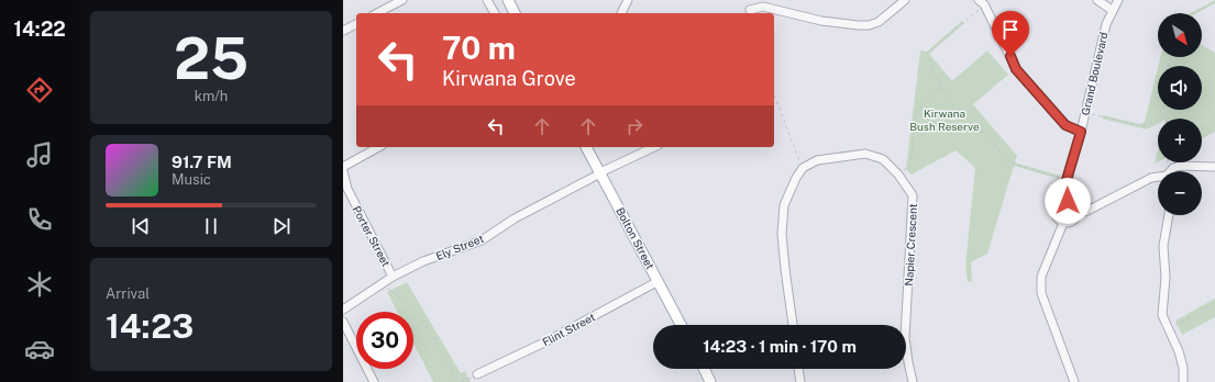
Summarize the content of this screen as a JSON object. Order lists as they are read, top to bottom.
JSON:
{
  "streets": {
    "main road": ["Bolton Street"],
    "street": [
      "Grand Boulevard",
      "Porter Street",
      "Napier Crescent",
      "Ely Street",
      "Flint Street"
    ]
  },
  "crossings": [
    ["Porter Street", "Ely Street"],
    ["Bolton Street", "Ely Street"],
    ["Bolton Street", "Flint Street"]
  ],
  "parks": ["Kirwana Bush Reserve"],
  "north": "bottom right",
  "page": {
    "tabs": "14:22",
    "tile": [
      ["25", "km/h"],
      ["Arrival", "14:23"]
    ],
    "map_buttons": ["+", "−"],
    "turn": ["70 m", "Kirwana Grove"],
    "song": ["91.7 FM", "Music"],
    "limit": "30",
    "trip": "14:23 · 1 min · 170 m"
  }
}
